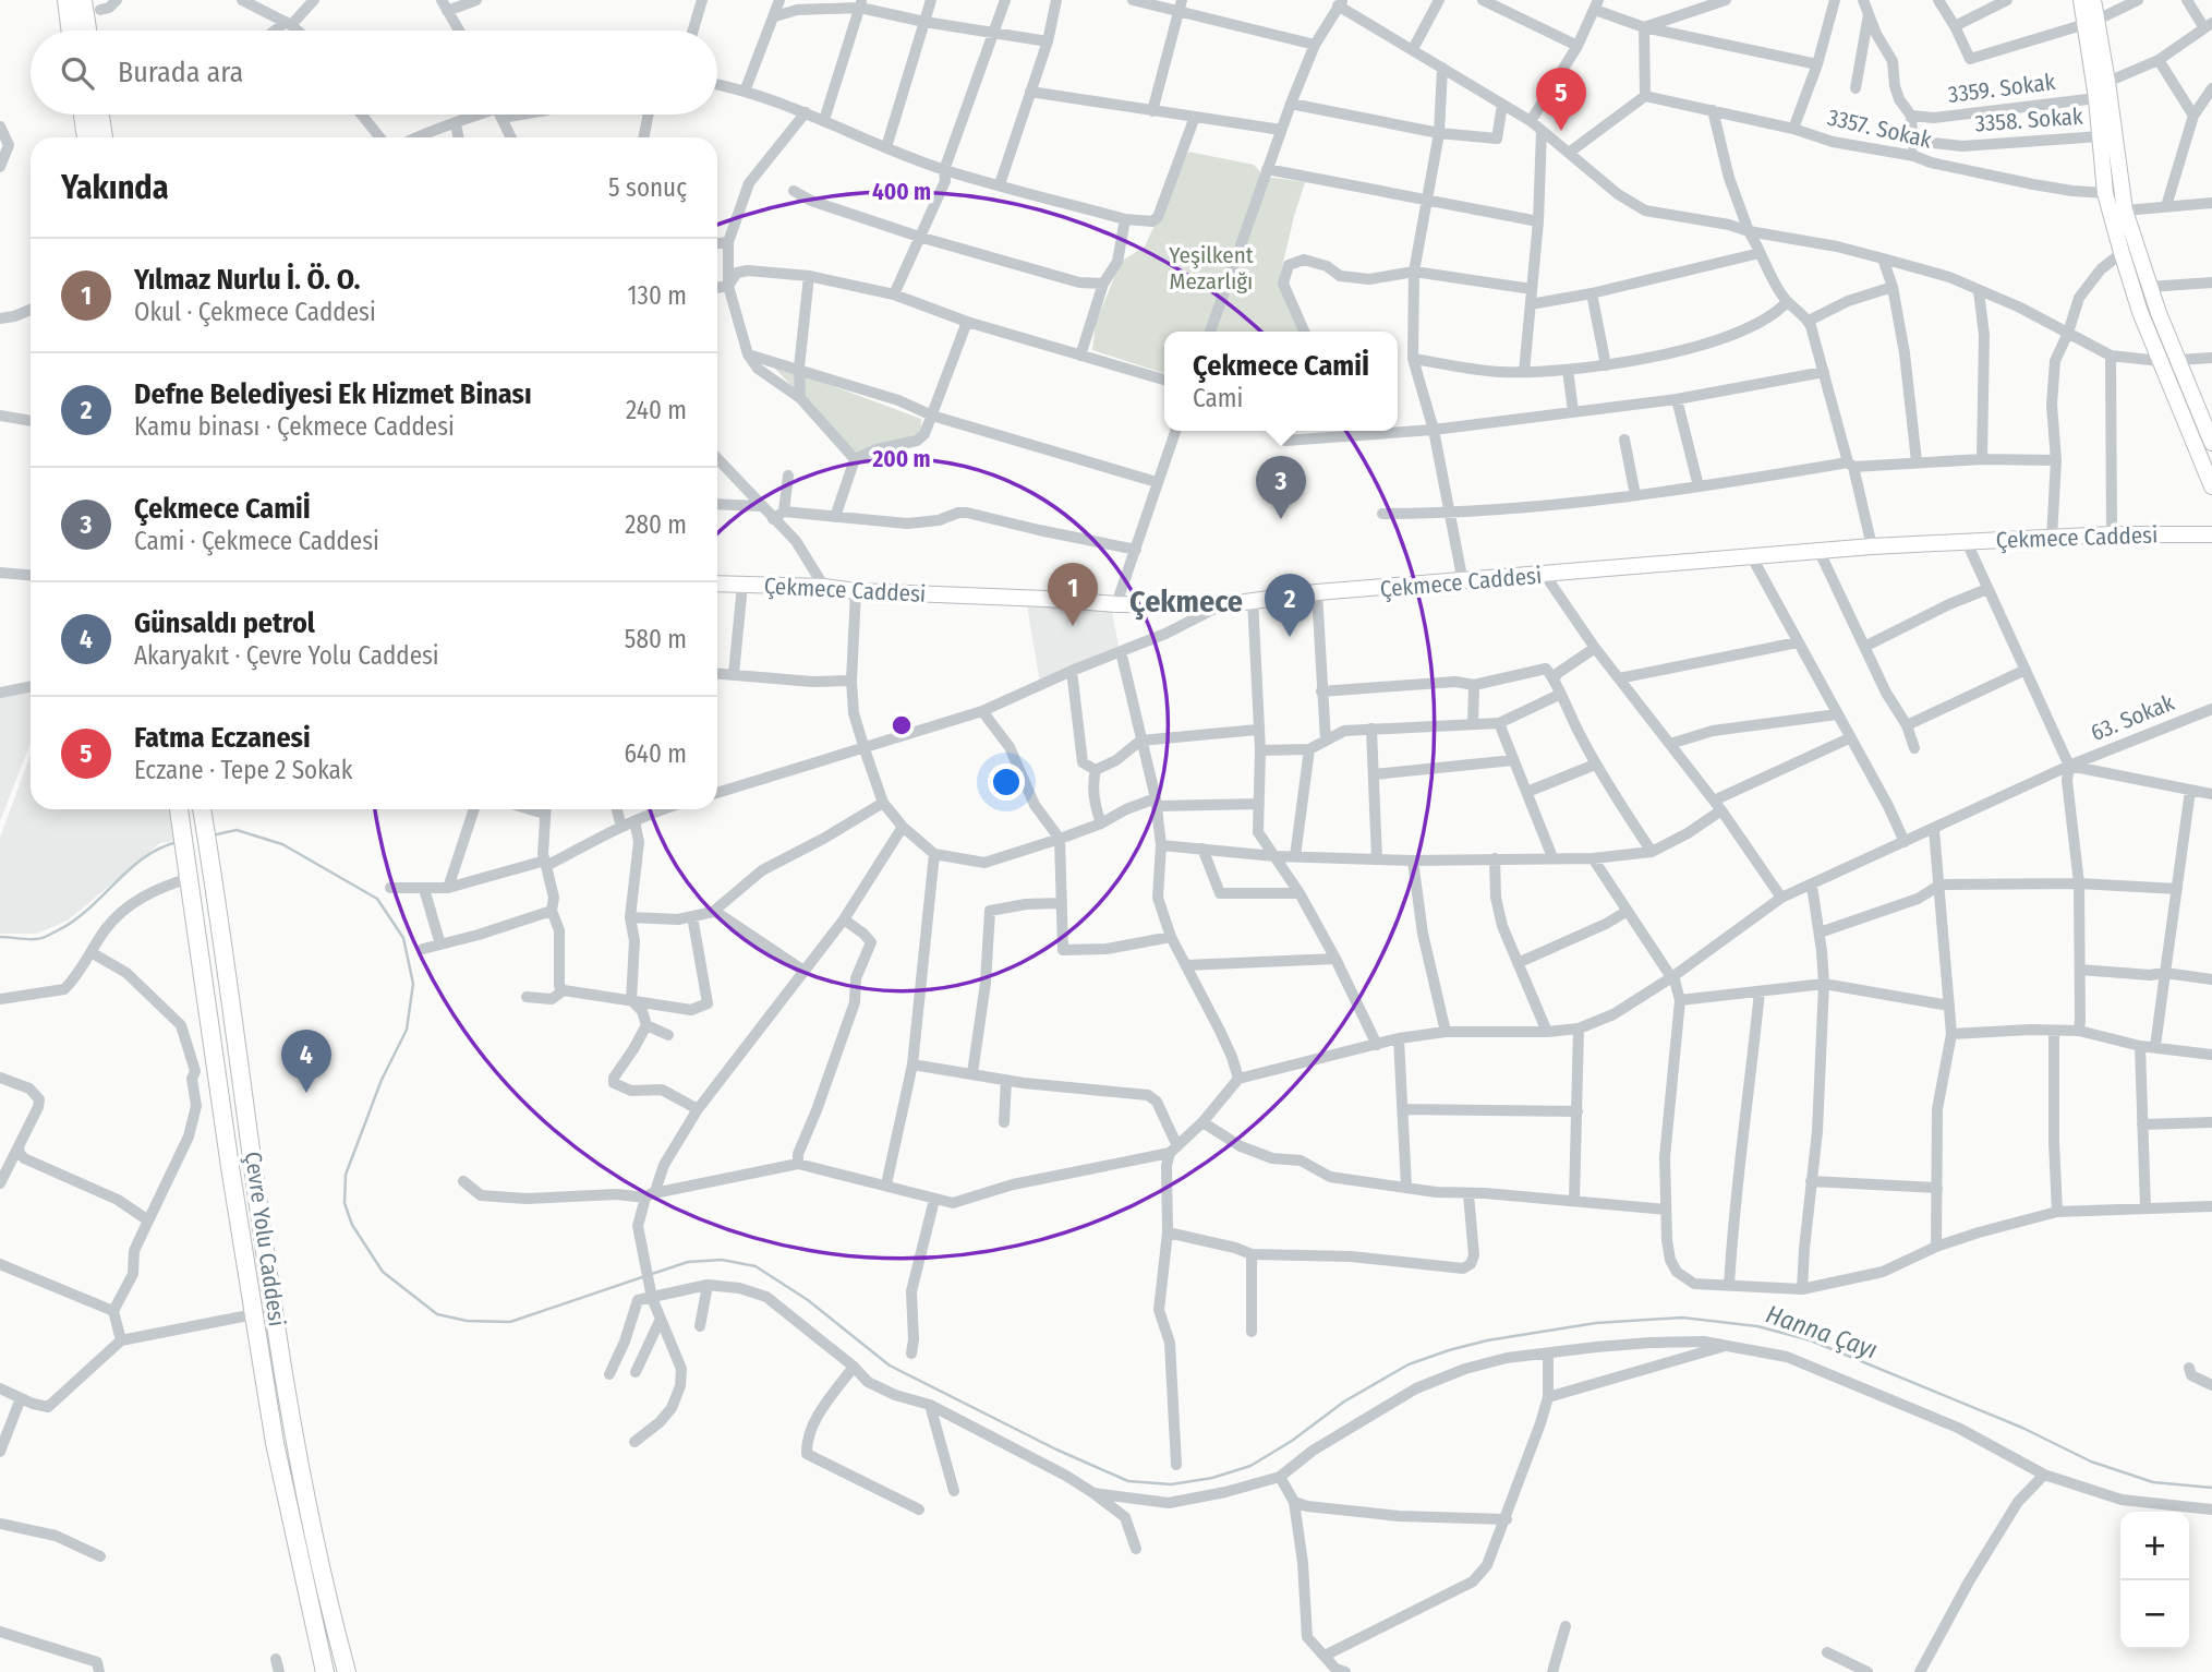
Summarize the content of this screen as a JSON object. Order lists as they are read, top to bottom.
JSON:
{
  "streets": {
    "highway": ["Çevre Yolu Caddesi"],
    "main road": ["Çekmece Caddesi"],
    "street": [
      "3359. Sokak",
      "3358. Sokak",
      "3357. Sokak",
      "63. Sokak"
    ]
  },
  "districts": ["Çekmece"],
  "water": ["Hanna Çayı"],
  "parks": ["Yeşilkent Mezarlığı"],
  "page": {
    "search": "Burada ara",
    "pins": [
      "5",
      "3",
      "1",
      "2",
      "4"
    ],
    "heading": ["Yakında", "5 sonuç"],
    "list": [
      {
        "mark": "1",
        "name": "Yılmaz Nurlu İ. Ö. O.",
        "note": "Okul · Çekmece Caddesi",
        "value": "130 m"
      },
      {
        "mark": "2",
        "name": "Defne Belediyesi Ek Hizmet Binası",
        "note": "Kamu binası · Çekmece Caddesi",
        "value": "240 m"
      },
      {
        "mark": "3",
        "name": "Çekmece Camiİ",
        "note": "Cami · Çekmece Caddesi",
        "value": "280 m"
      },
      {
        "mark": "4",
        "name": "Günsaldı petrol",
        "note": "Akaryakıt · Çevre Yolu Caddesi",
        "value": "580 m"
      },
      {
        "mark": "5",
        "name": "Fatma Eczanesi",
        "note": "Eczane · Tepe 2 Sokak",
        "value": "640 m"
      }
    ],
    "popup": ["Çekmece Camiİ", "Cami"],
    "map_buttons": ["+", "−"]
  },
  "rings": ["400 m", "200 m"]
}
